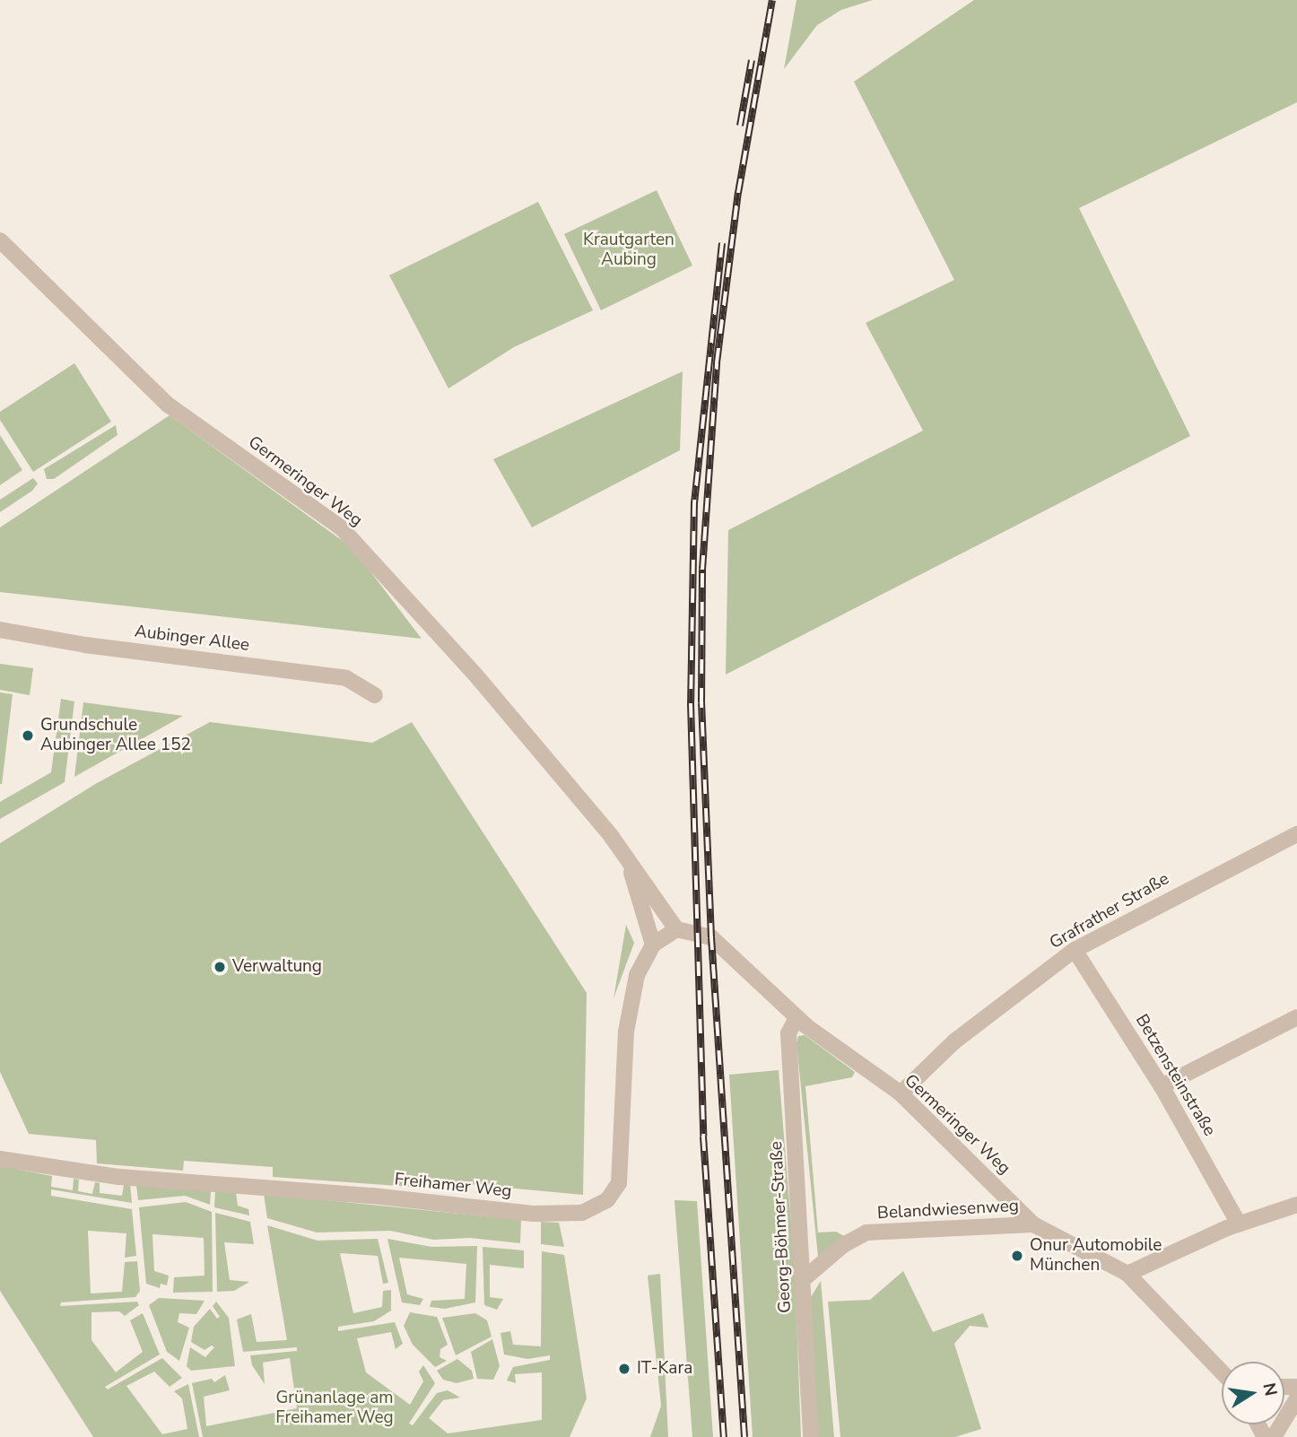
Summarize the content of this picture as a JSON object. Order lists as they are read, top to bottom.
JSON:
{
  "streets": {
    "street": [
      "Germeringer Weg",
      "Aubinger Allee",
      "Grafrather Straße",
      "Betzensteinstraße",
      "Freihamer Weg",
      "Belandwiesenweg",
      "Georg-Böhmer-Straße"
    ]
  },
  "crossings": [
    ["Germeringer Weg", "Grafrather Straße"],
    ["Germeringer Weg", "Freihamer Weg"],
    ["Germeringer Weg", "Belandwiesenweg"],
    ["Germeringer Weg", "Georg-Böhmer-Straße"],
    ["Grafrather Straße", "Betzensteinstraße"],
    ["Belandwiesenweg", "Georg-Böhmer-Straße"]
  ],
  "parks": ["Krautgarten Aubing", "Grünanlage am Freihamer Weg"],
  "places": [
    "Grundschule Aubinger Allee 152",
    "Verwaltung",
    "Onur Automobile München",
    "IT-Kara"
  ],
  "north": "right"
}
